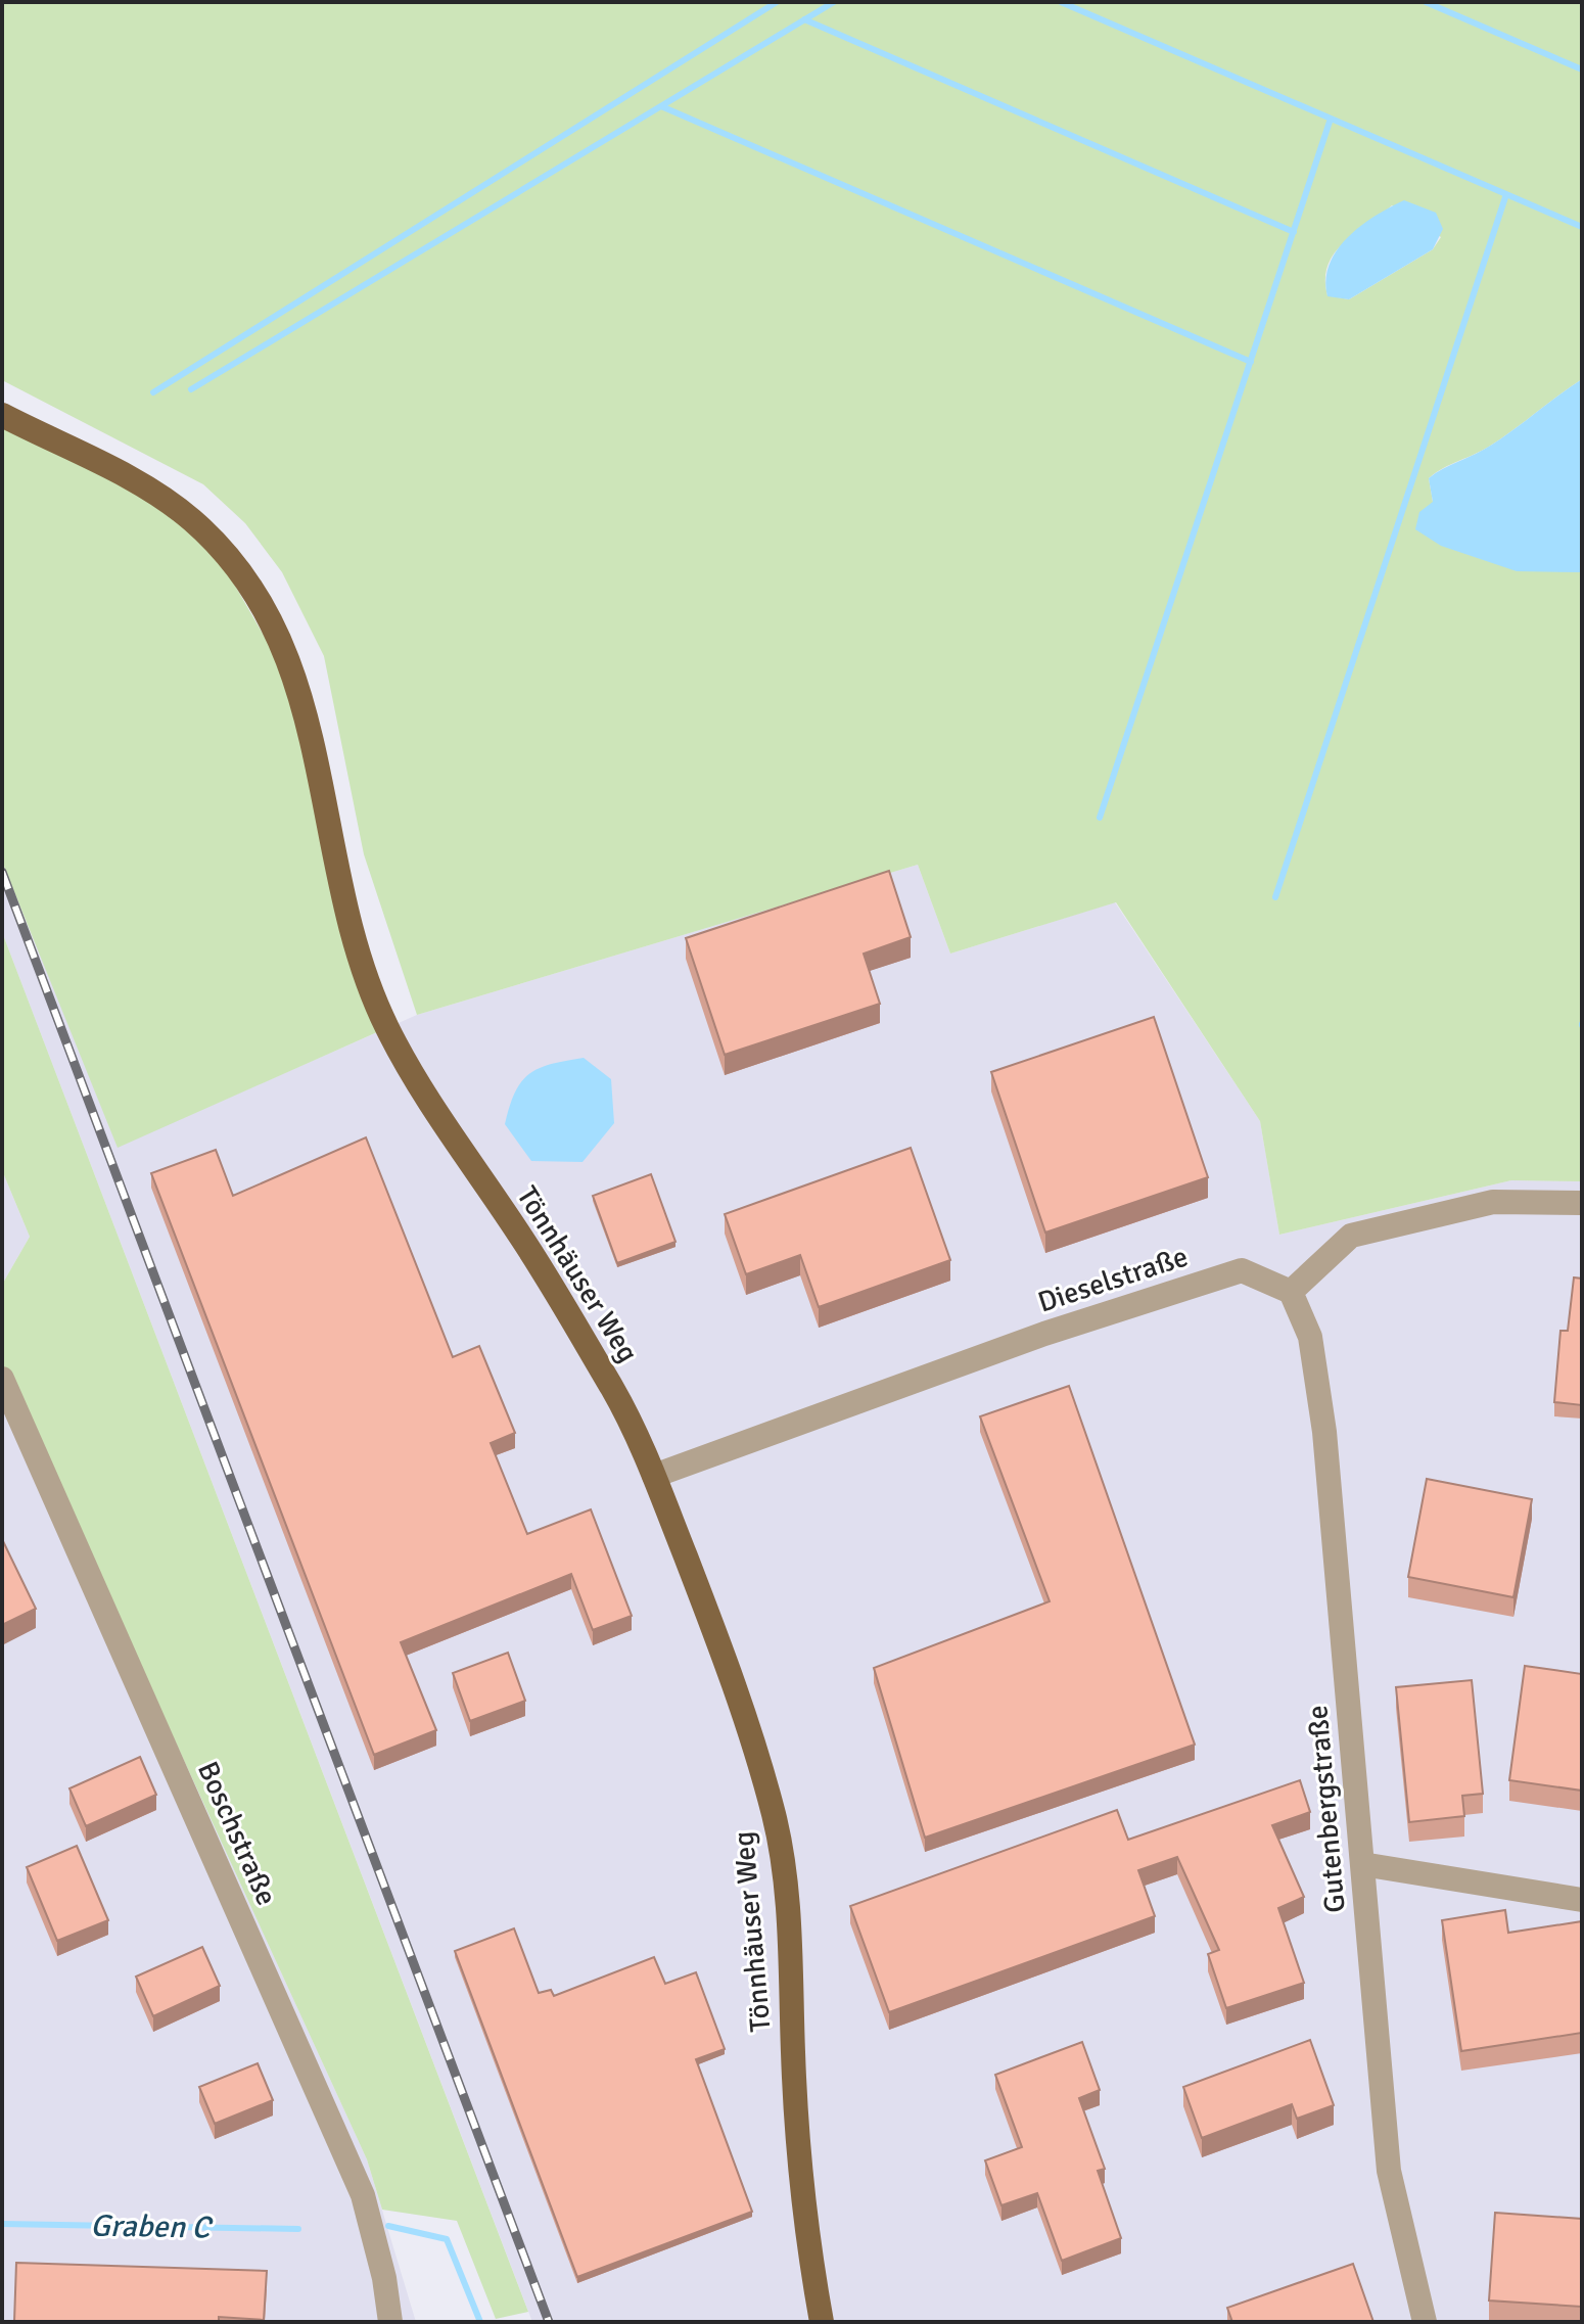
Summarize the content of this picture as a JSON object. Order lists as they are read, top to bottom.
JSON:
{
  "streets": {
    "main road": ["Tönnhäuser Weg"],
    "street": ["Dieselstraße", "Gutenbergstraße", "Boschstraße"]
  },
  "crossings": [
    ["Tönnhäuser Weg", "Dieselstraße"],
    ["Dieselstraße", "Gutenbergstraße"]
  ],
  "water": ["Graben C"]
}
